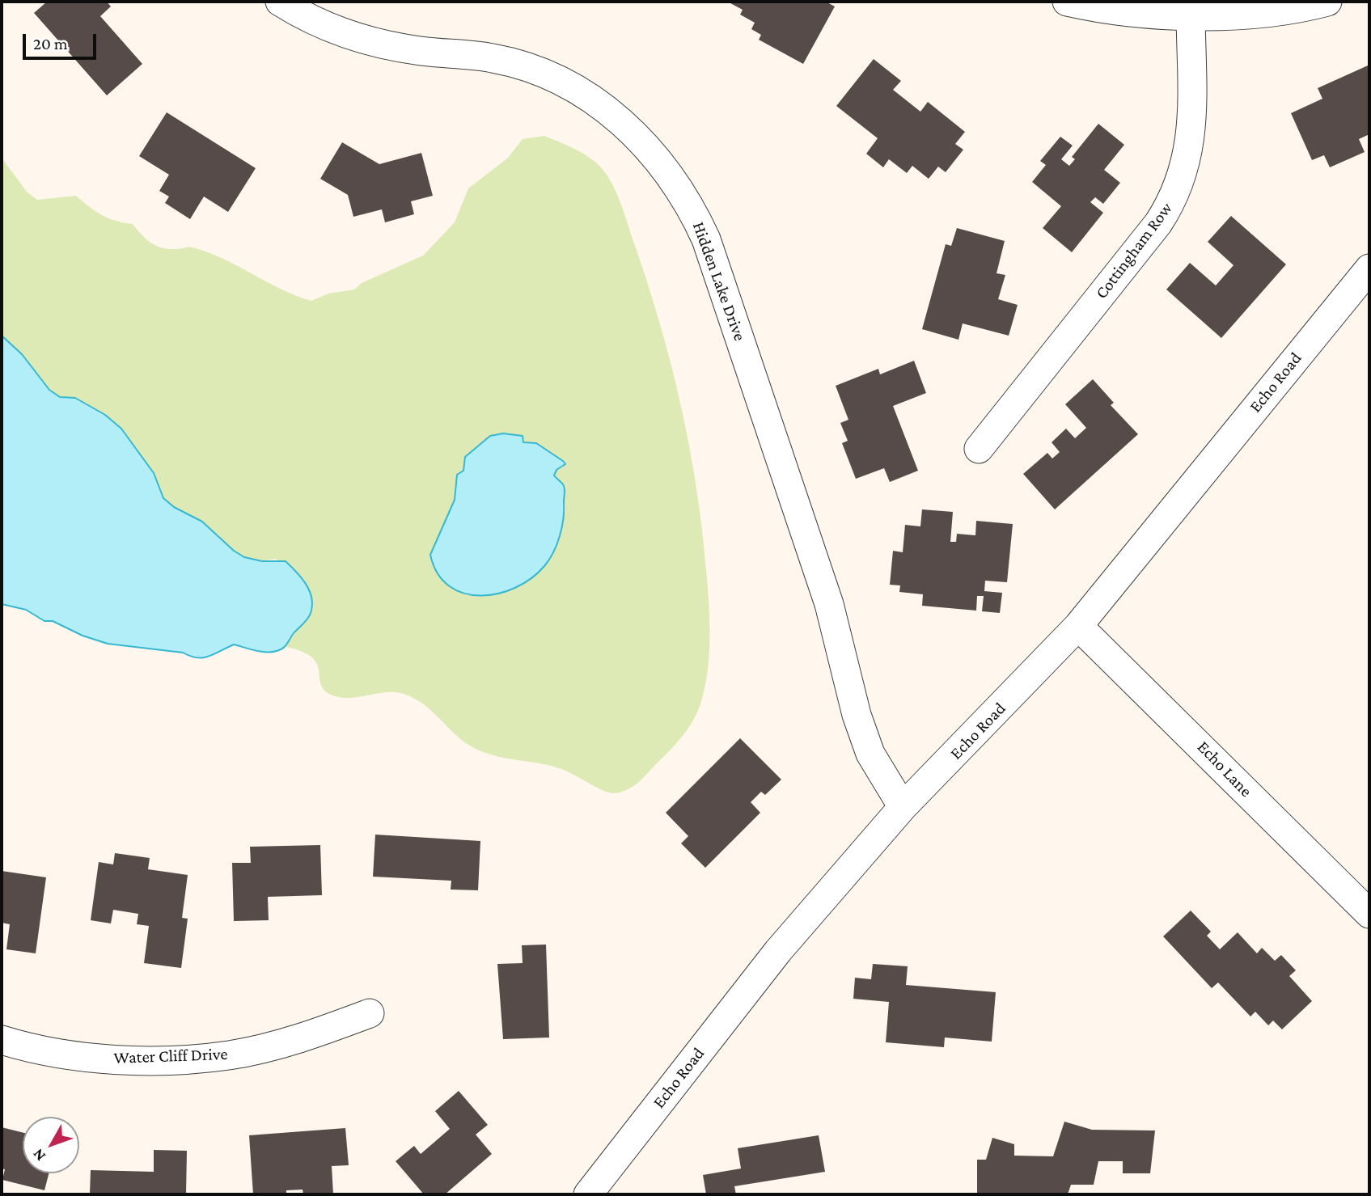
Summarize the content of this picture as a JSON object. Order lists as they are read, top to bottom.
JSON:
{
  "streets": {
    "street": [
      "Cottingham Row",
      "Hidden Lake Drive",
      "Echo Road",
      "Echo Lane",
      "Water Cliff Drive"
    ]
  },
  "crossings": [
    ["Hidden Lake Drive", "Echo Road"],
    ["Echo Road", "Echo Lane"]
  ],
  "scale_bar": "20 m",
  "north": "bottom left"
}
